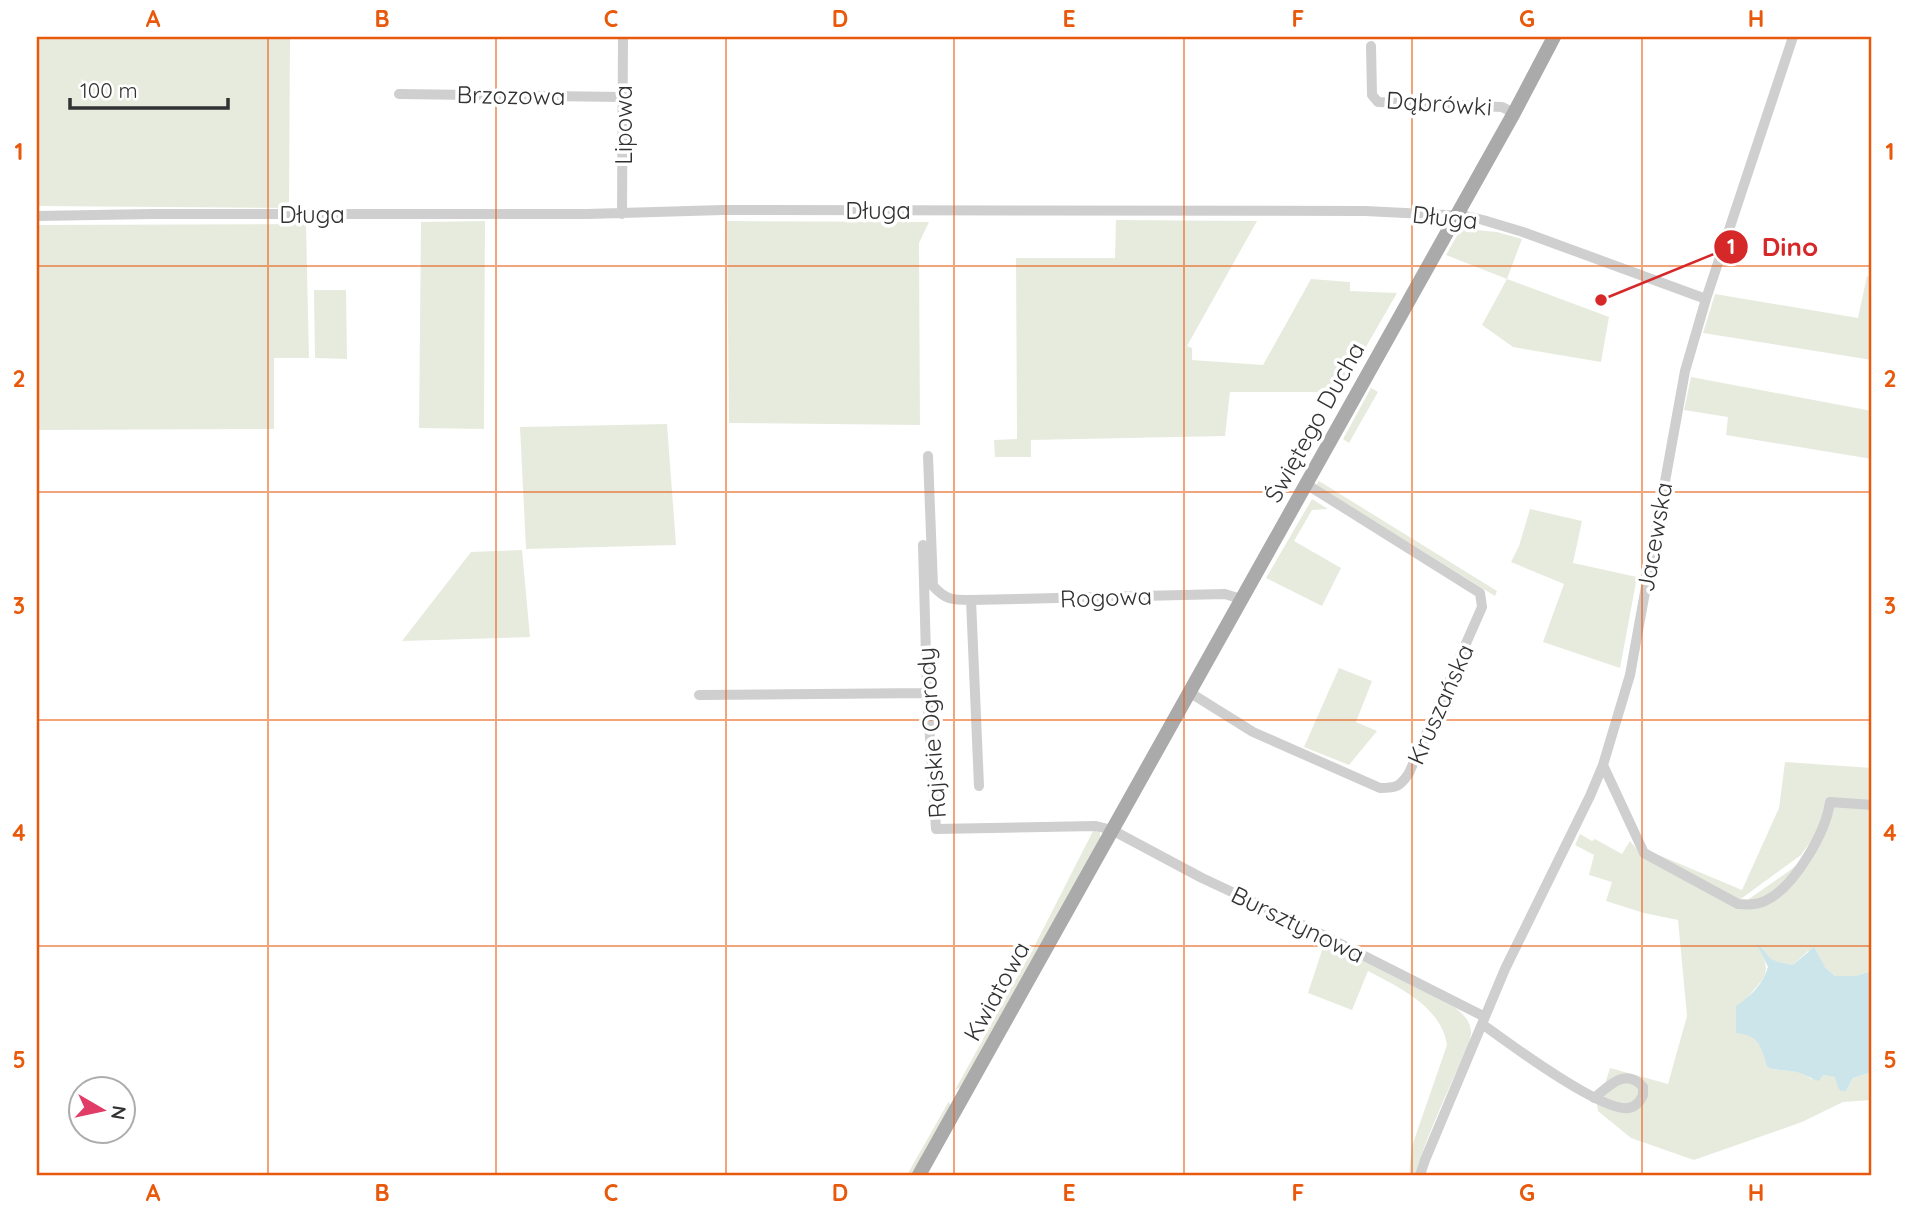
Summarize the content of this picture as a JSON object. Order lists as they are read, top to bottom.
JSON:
{
  "streets": {
    "main road": ["Świętego Ducha", "Kwiatowa"],
    "street": [
      "Brzozowa",
      "Dąbrówki",
      "Lipowa",
      "Długa",
      "Jacewska",
      "Rogowa",
      "Kruszańska",
      "Rajskie Ogrody",
      "Bursztynowa"
    ]
  },
  "crossings": [
    ["Brzozowa", "Lipowa"],
    ["Dąbrówki", "Świętego Ducha"],
    ["Lipowa", "Długa"],
    ["Długa", "Świętego Ducha"],
    ["Długa", "Jacewska"],
    ["Świętego Ducha", "Rogowa"],
    ["Świętego Ducha", "Kruszańska"],
    ["Świętego Ducha", "Rajskie Ogrody"],
    ["Świętego Ducha", "Bursztynowa"],
    ["Świętego Ducha", "Kwiatowa"],
    ["Jacewska", "Bursztynowa"],
    ["Rajskie Ogrody", "Bursztynowa"],
    ["Rajskie Ogrody", "Kwiatowa"],
    ["Bursztynowa", "Kwiatowa"]
  ],
  "places": ["Dino"],
  "scale_bar": "100 m",
  "north": "right",
  "grid": {
    "columns": [
      "A",
      "B",
      "C",
      "D",
      "E",
      "F",
      "G",
      "H"
    ],
    "rows": [
      "1",
      "2",
      "3",
      "4",
      "5"
    ]
  }
}
